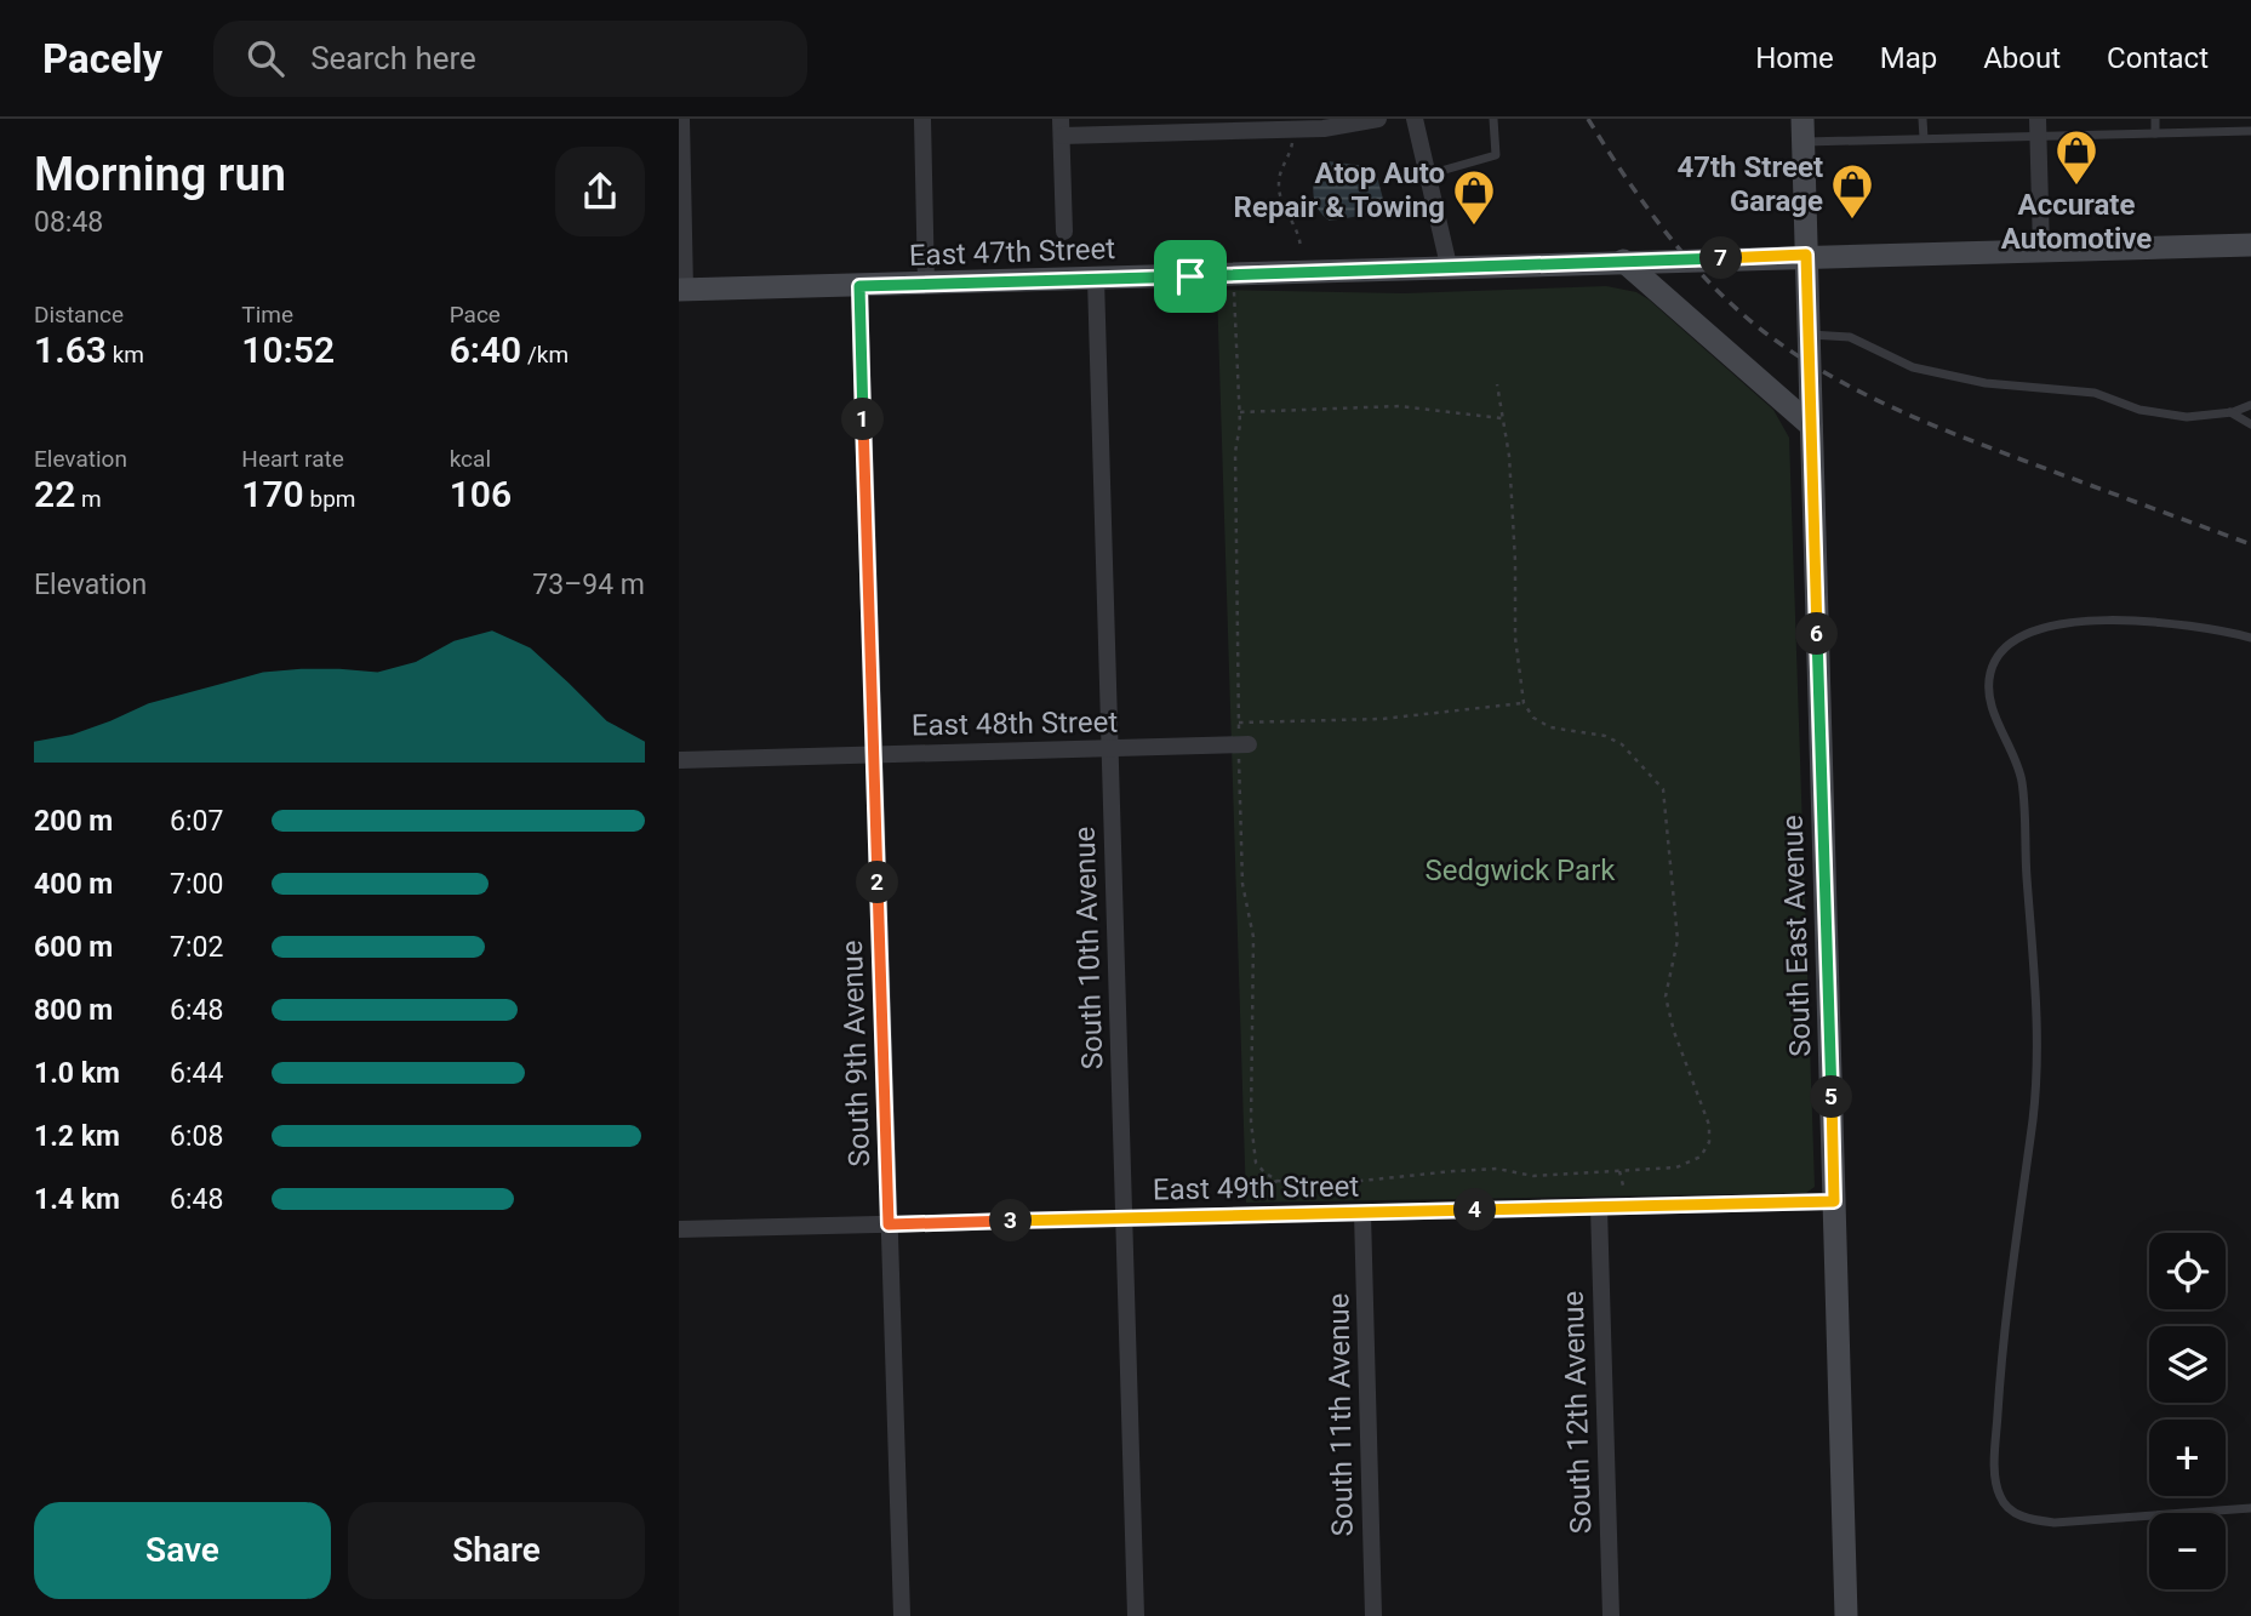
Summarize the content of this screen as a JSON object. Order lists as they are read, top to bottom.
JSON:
{
  "streets": {
    "main road": ["East 47th Street", "South East Avenue"],
    "street": [
      "East 48th Street",
      "South 10th Avenue",
      "South 9th Avenue",
      "East 49th Street",
      "South 12th Avenue",
      "South 11th Avenue"
    ]
  },
  "crossings": [
    ["East 47th Street", "South East Avenue"],
    ["East 47th Street", "South 10th Avenue"],
    ["East 47th Street", "South 9th Avenue"],
    ["East 48th Street", "South 10th Avenue"],
    ["East 48th Street", "South 9th Avenue"],
    ["South East Avenue", "East 49th Street"],
    ["South 10th Avenue", "East 49th Street"],
    ["South 9th Avenue", "East 49th Street"],
    ["East 49th Street", "South 12th Avenue"],
    ["East 49th Street", "South 11th Avenue"]
  ],
  "parks": ["Sedgwick Park"],
  "places": {
    "shop": ["Accurate Automotive", "47th Street Garage", "Atop Auto Repair & Towing"]
  },
  "page": {
    "header": "Pacely",
    "search": "Search here",
    "nav": [
      "Home",
      "Map",
      "About",
      "Contact"
    ],
    "heading": ["Morning run", "08:48"],
    "pins": [
      "7",
      "1",
      "6",
      "2",
      "5",
      "4",
      "3"
    ],
    "stats": [
      ["Distance", "1.63 km"],
      ["Time", "10:52"],
      ["Pace", "6:40 /km"],
      ["Elevation", "22 m"],
      ["Heart rate", "170 bpm"],
      ["kcal", "106"]
    ],
    "chart": ["Elevation", "73–94 m"],
    "list": [
      {
        "name": "200 m",
        "note": "6:07"
      },
      {
        "name": "400 m",
        "note": "7:00"
      },
      {
        "name": "600 m",
        "note": "7:02"
      },
      {
        "name": "800 m",
        "note": "6:48"
      },
      {
        "name": "1.0 km",
        "note": "6:44"
      },
      {
        "name": "1.2 km",
        "note": "6:08"
      },
      {
        "name": "1.4 km",
        "note": "6:48"
      }
    ],
    "map_buttons": ["+", "−"],
    "buttons": ["Save", "Share"]
  }
}
